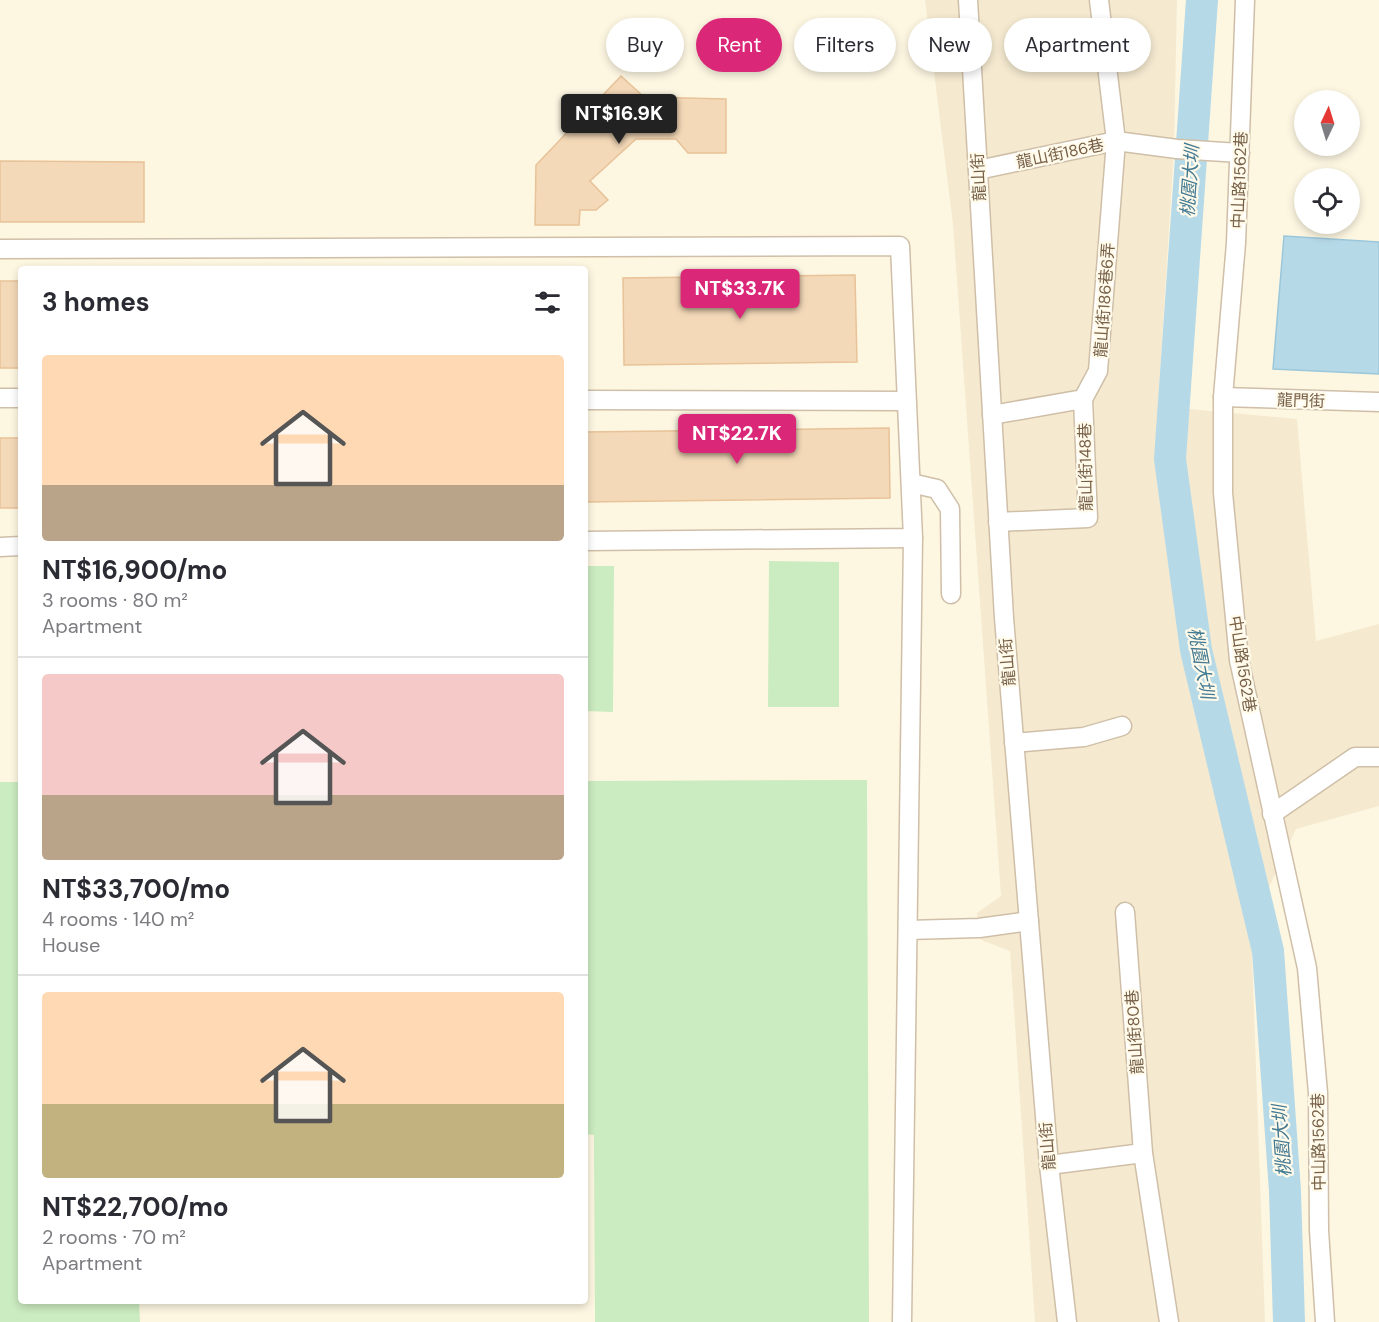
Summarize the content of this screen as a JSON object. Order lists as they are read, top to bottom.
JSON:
{
  "streets": {
    "lane": [
      "龍山街186巷",
      "龍山街",
      "中山路1562巷",
      "龍山街186巷6弄",
      "龍門街",
      "龍山街148巷",
      "龍山街80巷"
    ]
  },
  "crossings": [
    ["龍山街186巷", "龍山街"],
    ["龍山街186巷", "中山路1562巷"],
    ["龍山街186巷", "龍山街186巷6弄"],
    ["龍山街", "龍山街148巷"],
    ["中山路1562巷", "龍門街"],
    ["龍山街186巷6弄", "龍山街148巷"]
  ],
  "water": ["桃園大圳"],
  "north": "top",
  "page": {
    "chip": [
      "Buy",
      "Rent",
      "Filters",
      "New",
      "Apartment"
    ],
    "price": ["NT$16.9K", "NT$33.7K", "NT$22.7K"],
    "heading": "3 homes",
    "list": [
      {
        "name": "NT$16,900/mo",
        "note": "3 rooms · 80 m² · Apartment"
      },
      {
        "name": "NT$33,700/mo",
        "note": "4 rooms · 140 m² · House"
      },
      {
        "name": "NT$22,700/mo",
        "note": "2 rooms · 70 m² · Apartment"
      }
    ]
  }
}
